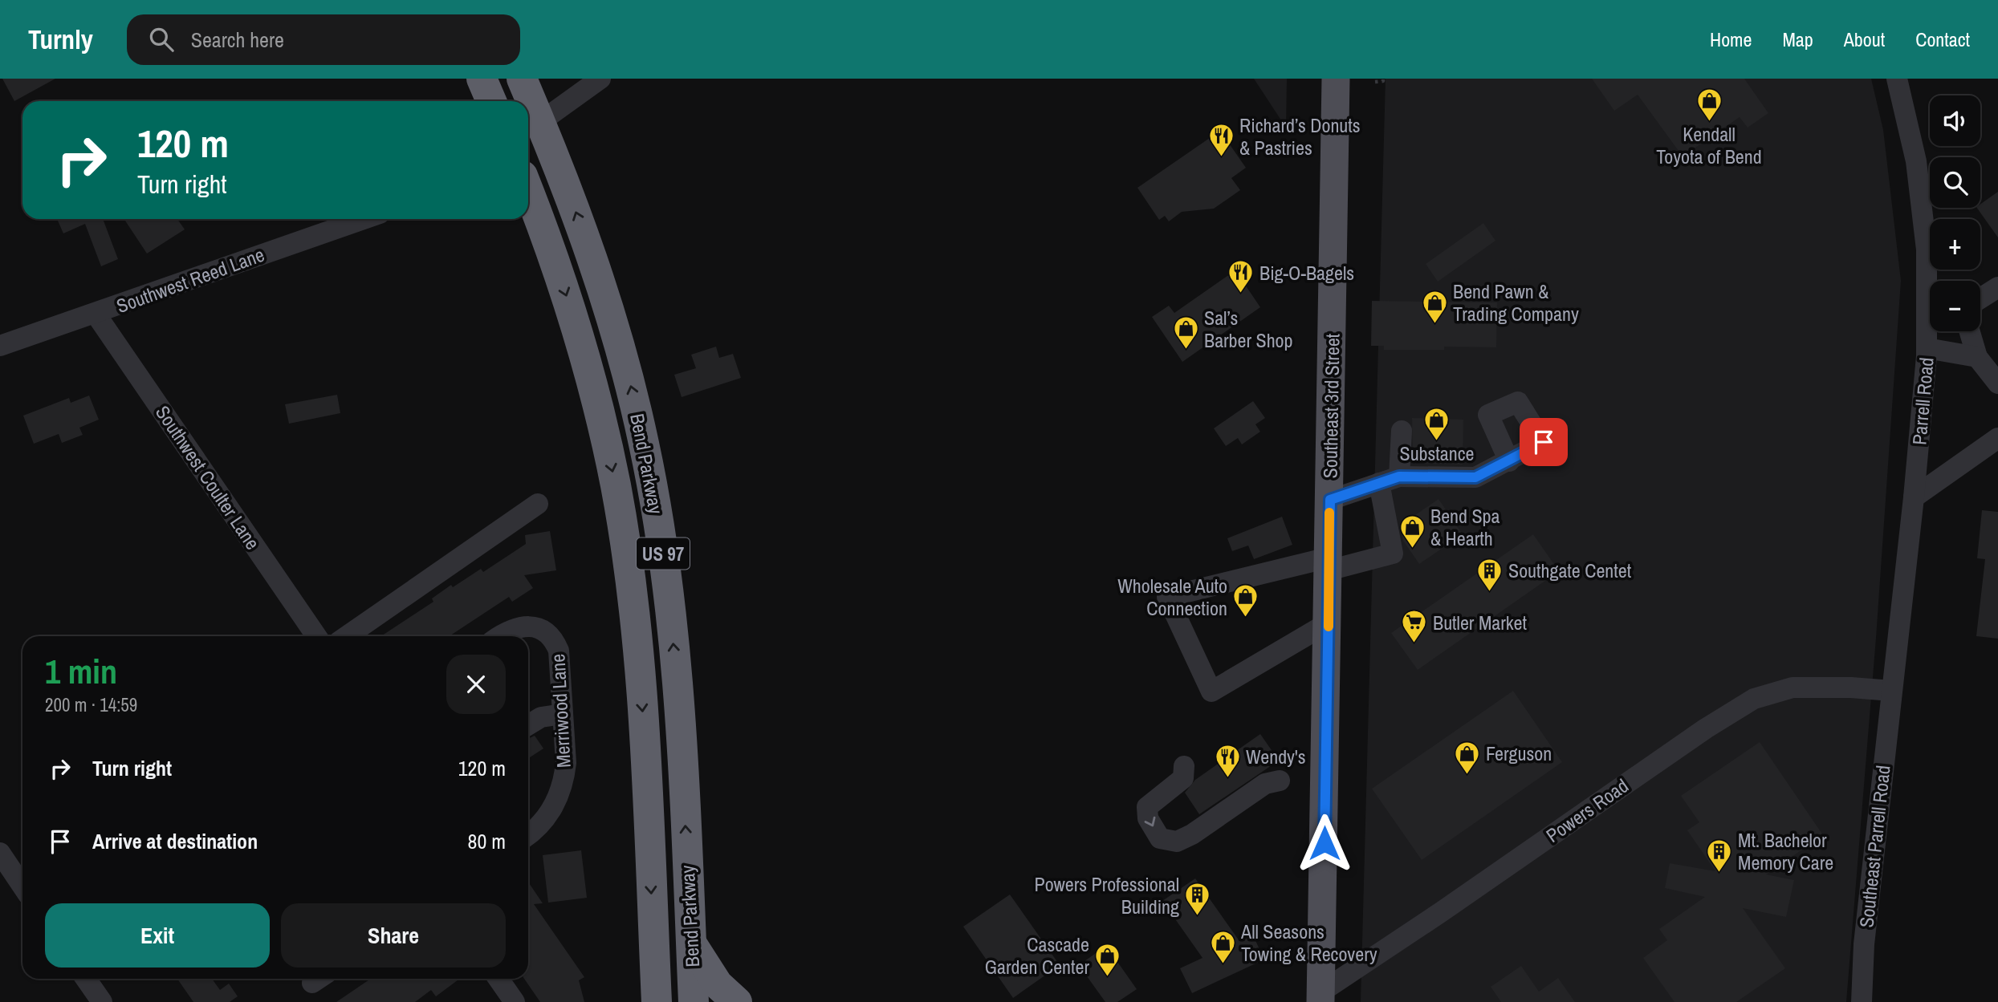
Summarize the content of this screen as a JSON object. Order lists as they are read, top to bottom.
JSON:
{
  "streets": {
    "highway": ["Bend Parkway", "US 97"],
    "main road": ["Southeast 3rd Street"],
    "street": [
      "Southwest Reed Lane",
      "Parrell Road",
      "Southwest Coulter Lane",
      "Merriwood Lane",
      "Powers Road",
      "Southeast Parrell Road"
    ]
  },
  "crossings": [
    ["Southwest Reed Lane", "Southwest Coulter Lane"],
    ["Parrell Road", "Powers Road"],
    ["Parrell Road", "Southeast Parrell Road"],
    ["Southeast 3rd Street", "Powers Road"],
    ["Powers Road", "Southeast Parrell Road"]
  ],
  "places": {
    "shop": [
      "Kendall Toyota of Bend",
      "Bend Pawn & Trading Company",
      "Sal’s Barber Shop",
      "Substance",
      "Bend Spa & Hearth",
      "Wholesale Auto Connection",
      "Ferguson",
      "All Seasons Towing & Recovery",
      "Cascade Garden Center"
    ],
    "restaurant": ["Richard’s Donuts & Pastries", "Big-O-Bagels", "Wendy's"],
    "building": ["Southgate Centet", "Mt. Bachelor Memory Care", "Powers Professional Building"],
    "supermarket": ["Butler Market"]
  },
  "page": {
    "header": "Turnly",
    "search": "Search here",
    "nav": [
      "Home",
      "Map",
      "About",
      "Contact"
    ],
    "map_buttons": ["+", "−"],
    "turn": ["120 m", "Turn right"],
    "heading": ["1 min", "200 m · 14:59"],
    "list": [
      {
        "name": "Turn right",
        "value": "120 m"
      },
      {
        "name": "Arrive at destination",
        "value": "80 m"
      }
    ],
    "buttons": ["Exit", "Share"]
  }
}
